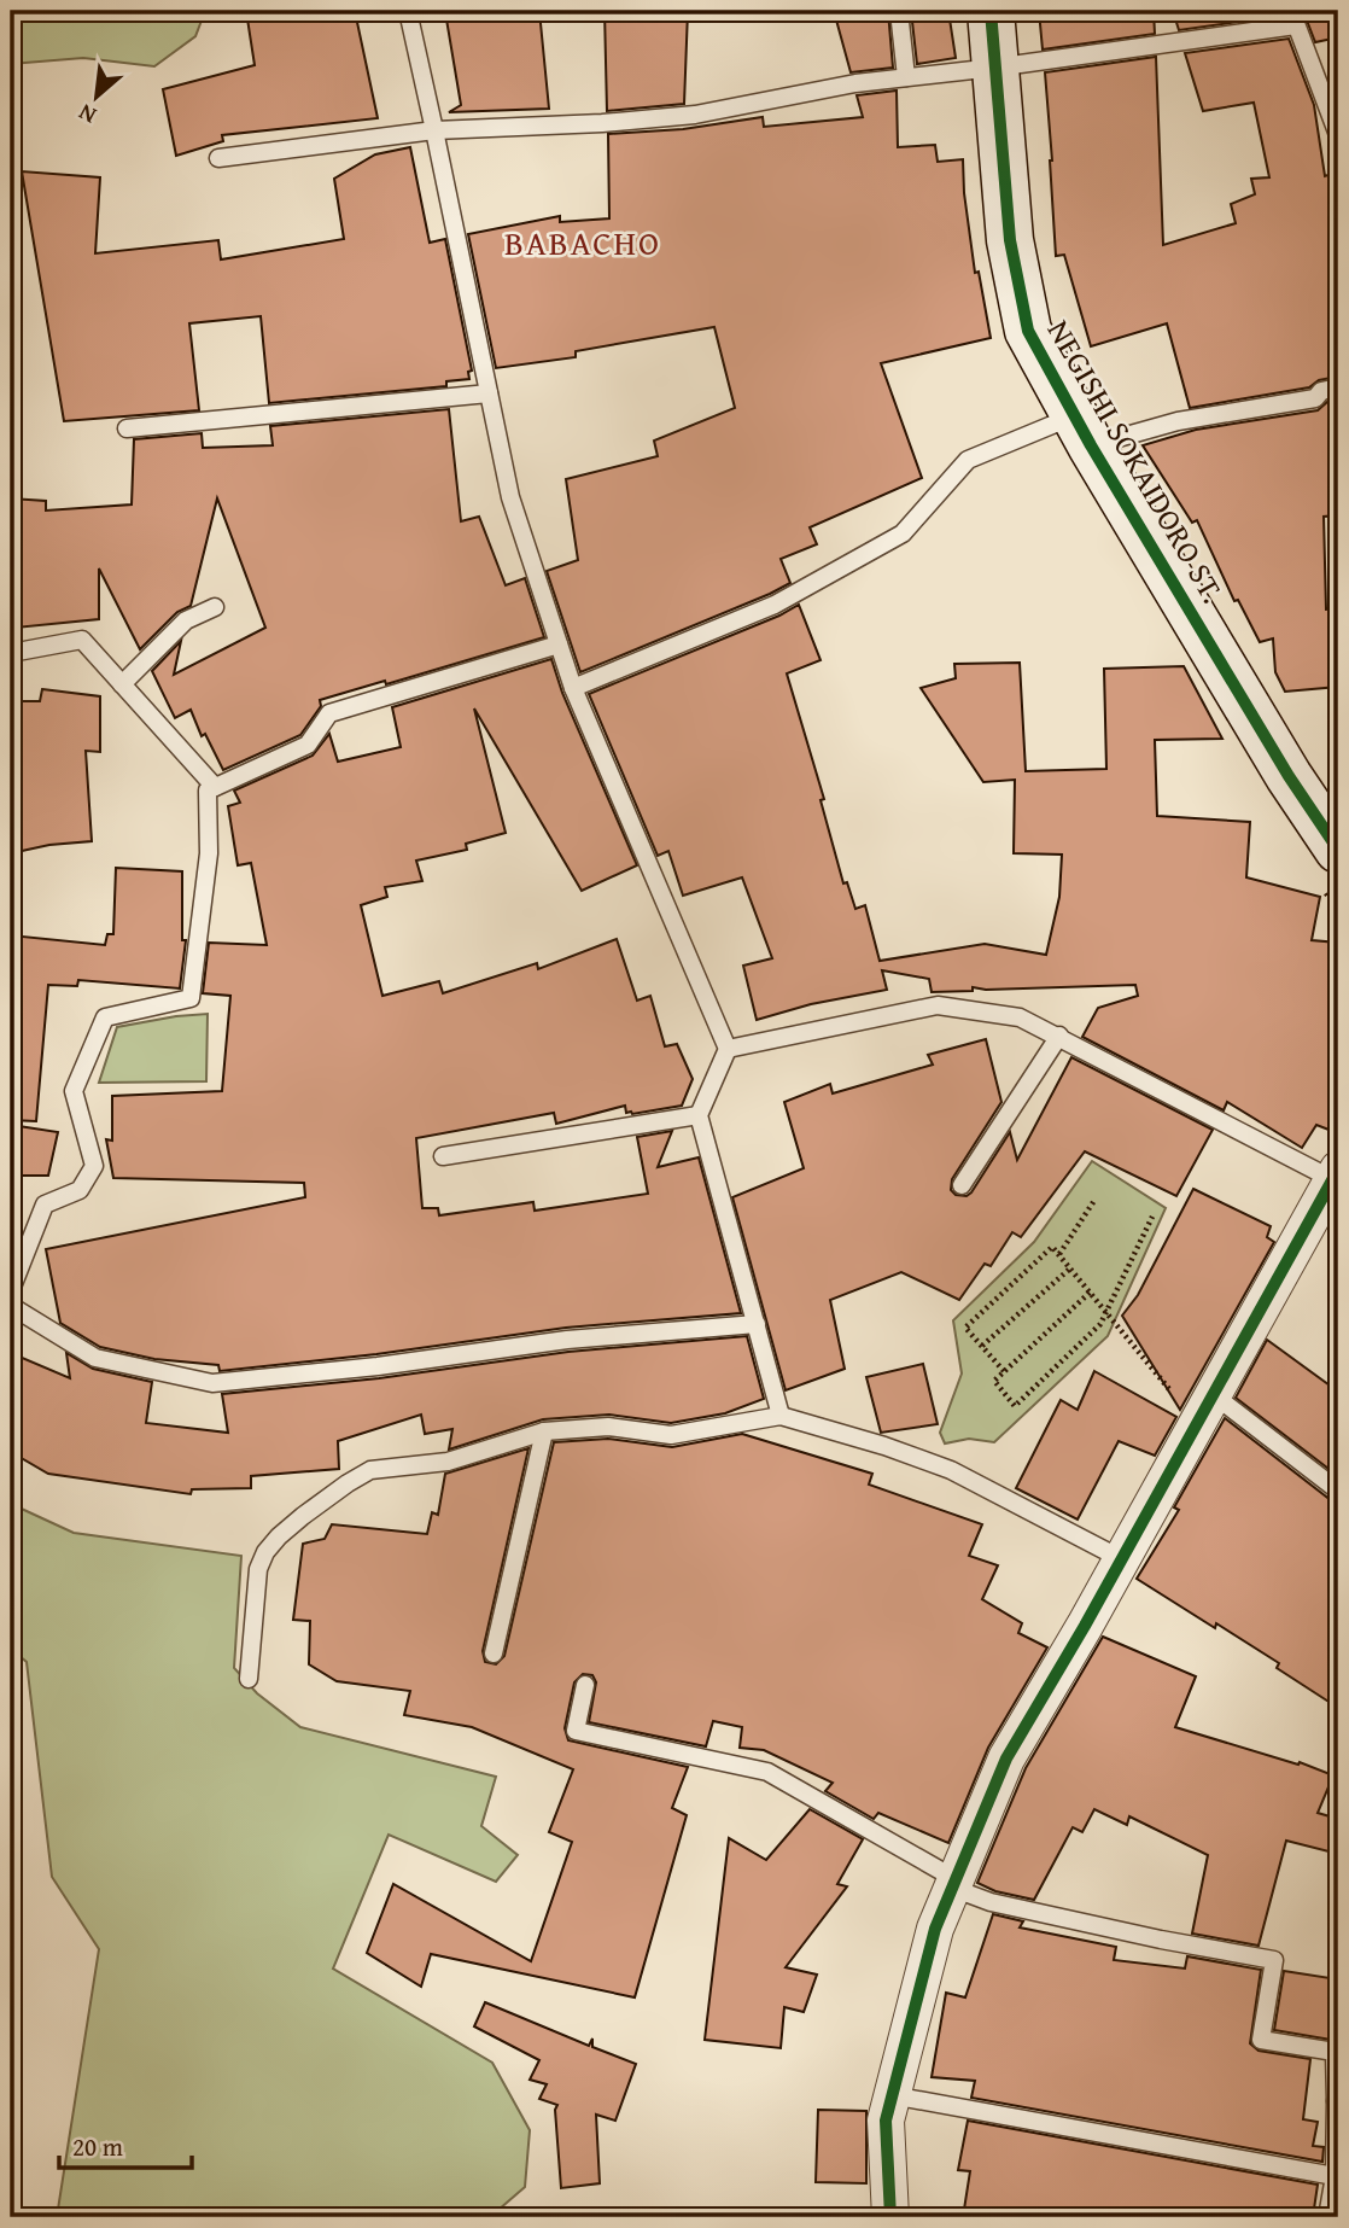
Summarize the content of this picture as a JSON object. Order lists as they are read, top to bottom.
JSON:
{
  "streets": {
    "street": ["NEGISHI SOKAIDORO ST."]
  },
  "districts": ["BABACHO"],
  "scale_bar": "20 m",
  "north": "bottom left"
}
